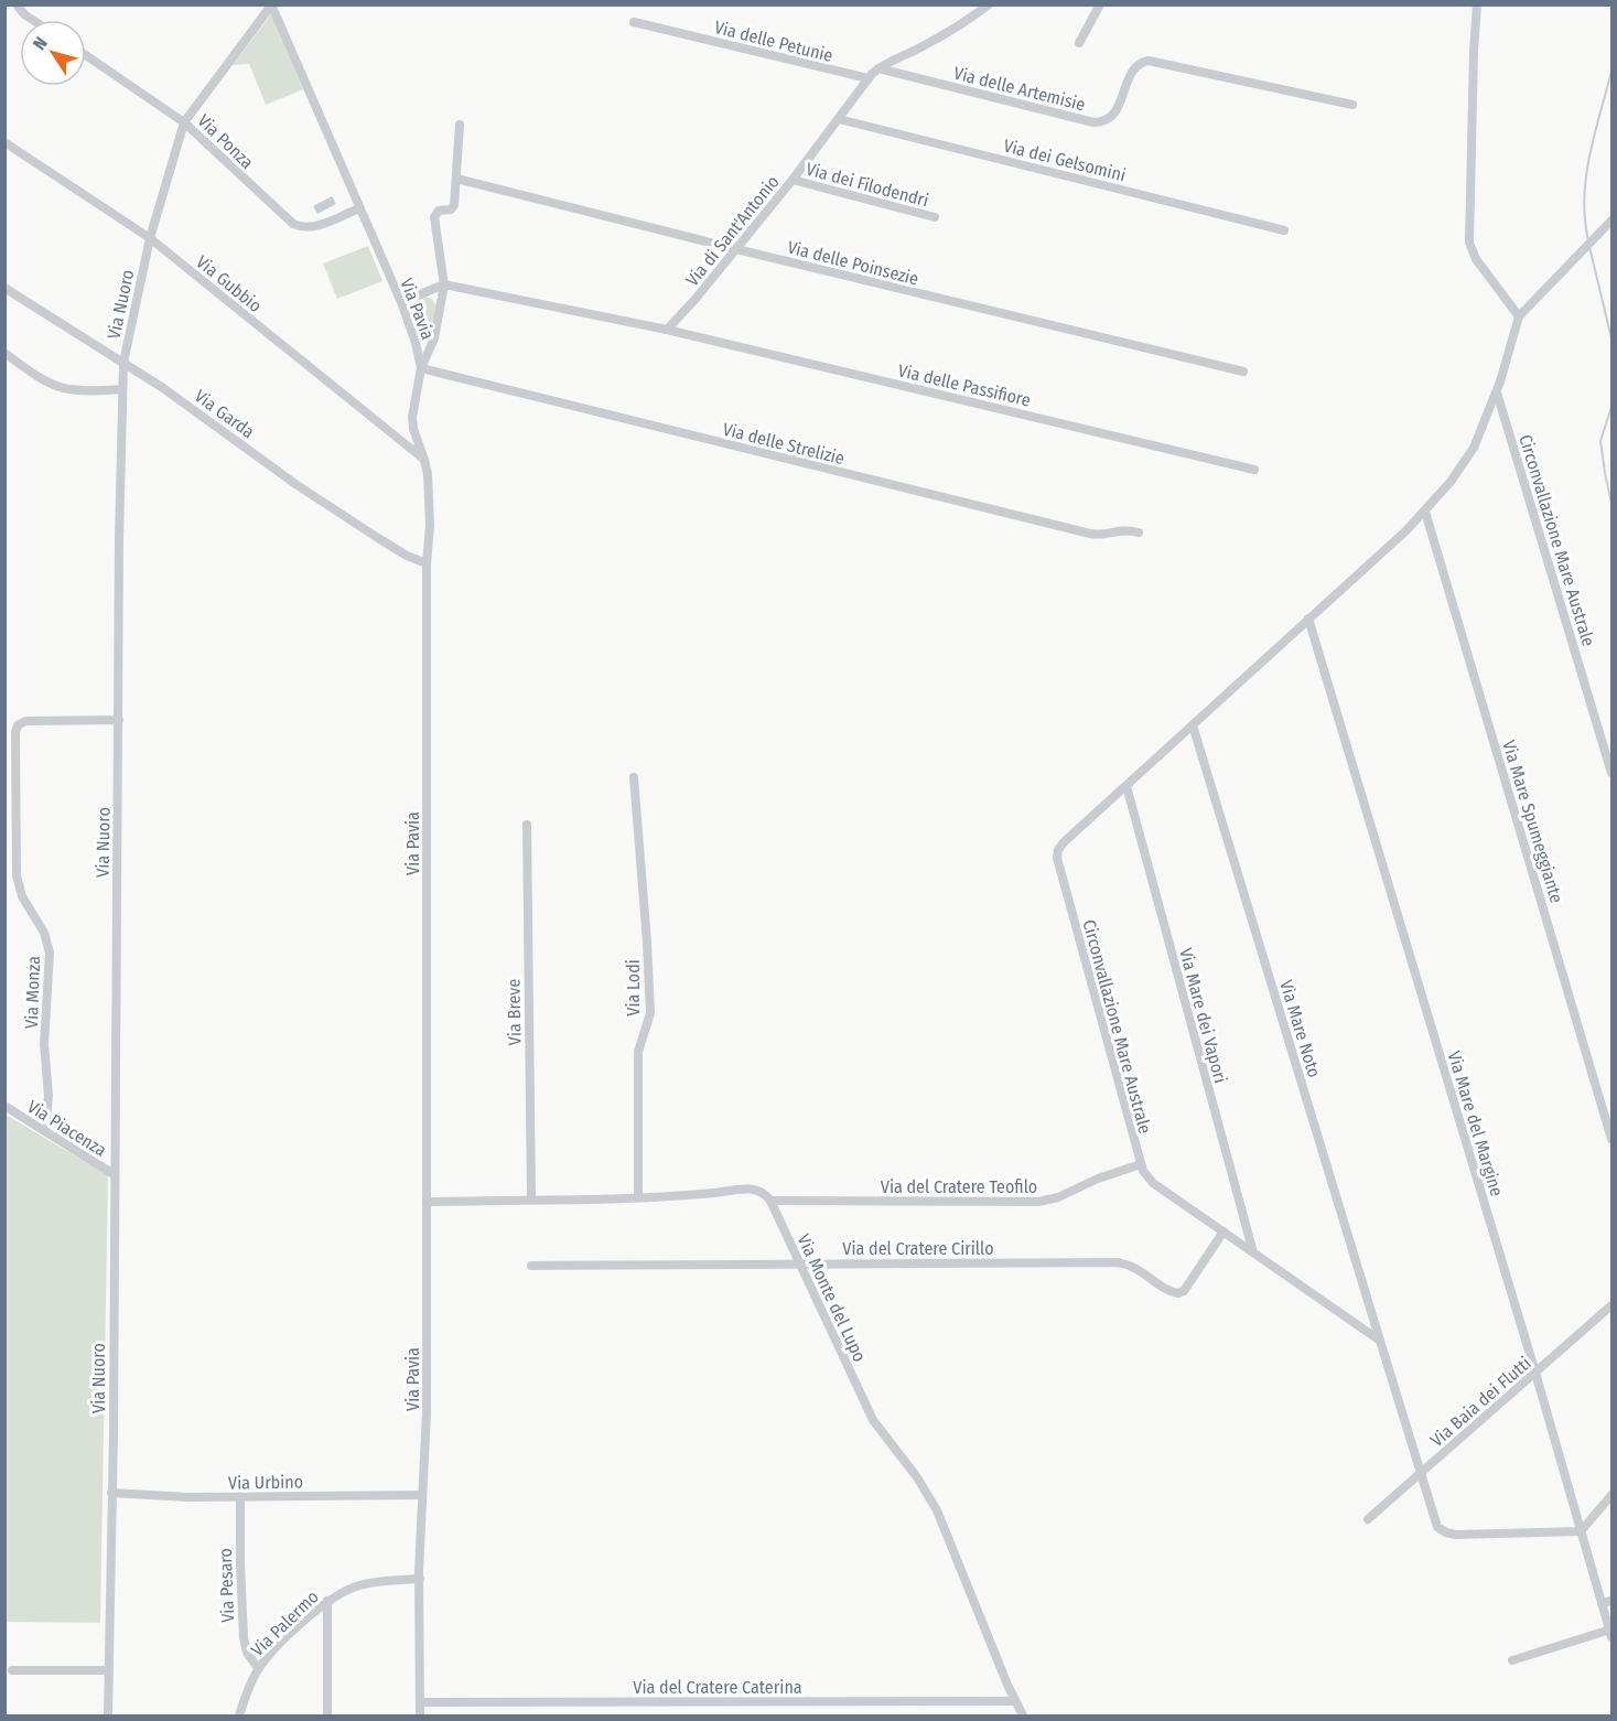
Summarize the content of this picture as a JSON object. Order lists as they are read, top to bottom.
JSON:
{
  "streets": {
    "street": [
      "Via delle Petunie",
      "Via delle Artemisie",
      "Via Ponza",
      "Via dei Gelsomini",
      "Via dei Filodendri",
      "Via di Sant'Antonio",
      "Via delle Poinsezie",
      "Via Gubbio",
      "Via Nuoro",
      "Via Pavia",
      "Via delle Passifiore",
      "Via Garda",
      "Via delle Strelizie",
      "Circonvallazione Mare Australe",
      "Via Mare Spumeggiante",
      "Via Lodi",
      "Via Monza",
      "Via Breve",
      "Via Mare dei Vapori",
      "Via Mare Noto",
      "Via Mare del Margine",
      "Via Piacenza",
      "Via del Cratere Teofilo",
      "Via del Cratere Cirillo",
      "Via Monte del Lupo",
      "Via Baia dei Flutti",
      "Via Urbino",
      "Via Pesaro",
      "Via Palermo",
      "Via del Cratere Caterina"
    ]
  },
  "crossings": [
    ["Via delle Petunie", "Via di Sant'Antonio"],
    ["Via delle Artemisie", "Via di Sant'Antonio"],
    ["Via Ponza", "Via Nuoro"],
    ["Via Ponza", "Via Pavia"],
    ["Via dei Gelsomini", "Via di Sant'Antonio"],
    ["Via dei Filodendri", "Via di Sant'Antonio"],
    ["Via di Sant'Antonio", "Via delle Poinsezie"],
    ["Via di Sant'Antonio", "Via delle Passifiore"],
    ["Via Gubbio", "Via Nuoro"],
    ["Via Gubbio", "Via Pavia"],
    ["Via Nuoro", "Via Pavia"],
    ["Via Nuoro", "Via Garda"],
    ["Via Nuoro", "Via Monza"],
    ["Via Nuoro", "Via Piacenza"],
    ["Via Nuoro", "Via Urbino"],
    ["Via Pavia", "Via Garda"],
    ["Via Pavia", "Via delle Strelizie"],
    ["Via Pavia", "Via Urbino"],
    ["Via Pavia", "Via Palermo"],
    ["Via Pavia", "Via del Cratere Caterina"],
    ["Circonvallazione Mare Australe", "Via Mare Spumeggiante"],
    ["Circonvallazione Mare Australe", "Via Mare dei Vapori"],
    ["Circonvallazione Mare Australe", "Via Mare Noto"],
    ["Circonvallazione Mare Australe", "Via Mare del Margine"],
    ["Circonvallazione Mare Australe", "Via del Cratere Teofilo"],
    ["Circonvallazione Mare Australe", "Via del Cratere Cirillo"],
    ["Via Monza", "Via Piacenza"],
    ["Via Mare del Margine", "Via Baia dei Flutti"],
    ["Via del Cratere Teofilo", "Via Monte del Lupo"],
    ["Via del Cratere Cirillo", "Via Monte del Lupo"],
    ["Via Monte del Lupo", "Via del Cratere Caterina"],
    ["Via Urbino", "Via Pesaro"],
    ["Via Pesaro", "Via Palermo"]
  ],
  "north": "top left"
}
